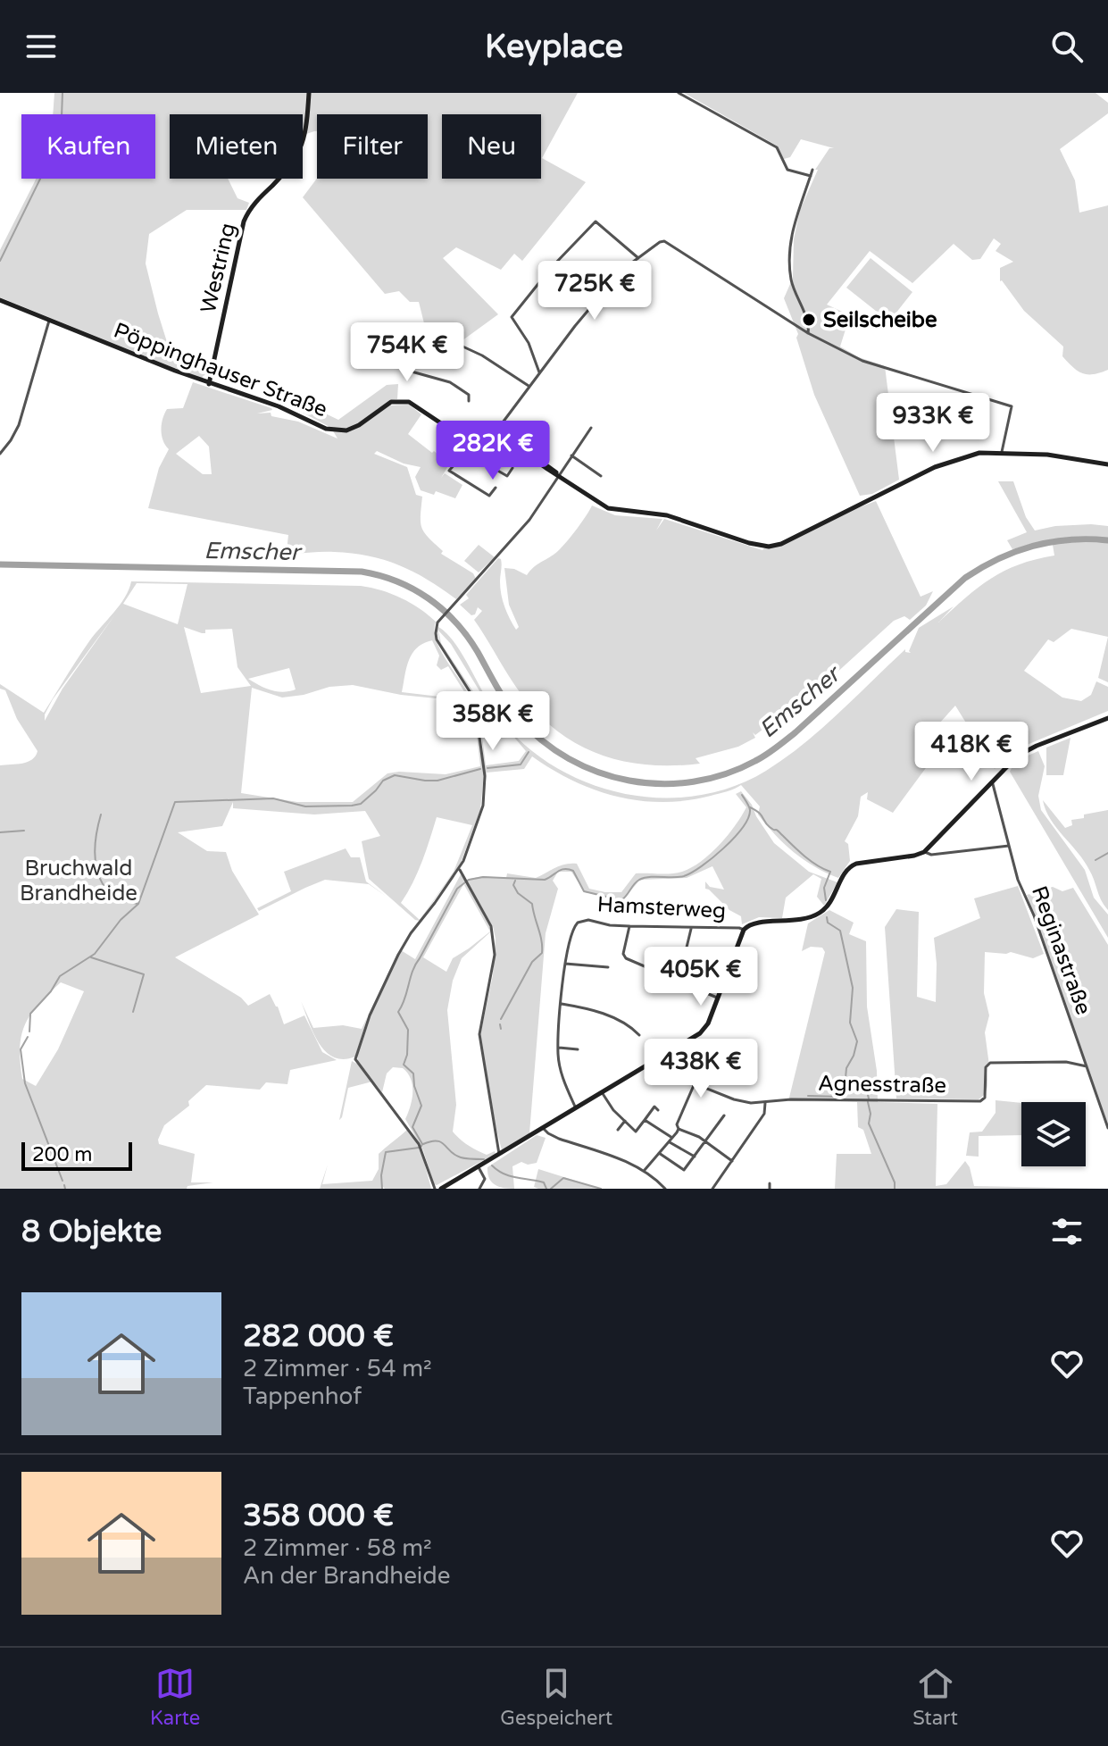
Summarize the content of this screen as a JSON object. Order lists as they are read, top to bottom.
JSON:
{
  "streets": {
    "main road": ["Westring", "Pöppinghauser Straße"],
    "street": ["Hamsterweg", "Reginastraße", "Agnesstraße"]
  },
  "crossings": [
    ["Westring", "Pöppinghauser Straße"],
    ["Reginastraße", "Agnesstraße"]
  ],
  "water": ["Emscher"],
  "parks": ["Bruchwald Brandheide"],
  "places": ["Seilscheibe"],
  "scale_bar": "200 m",
  "page": {
    "header": "Keyplace",
    "chip": [
      "Kaufen",
      "Mieten",
      "Filter",
      "Neu"
    ],
    "price": [
      "725K €",
      "754K €",
      "933K €",
      "282K €",
      "358K €",
      "418K €",
      "405K €",
      "438K €"
    ],
    "scale": "200 m",
    "heading": "8 Objekte",
    "list": [
      {
        "name": "282 000 €",
        "note": "2 Zimmer · 54 m² · Tappenhof"
      },
      {
        "name": "358 000 €",
        "note": "2 Zimmer · 58 m² · An der Brandheide"
      }
    ],
    "tabs": ["Karte", "Gespeichert", "Start"]
  }
}
